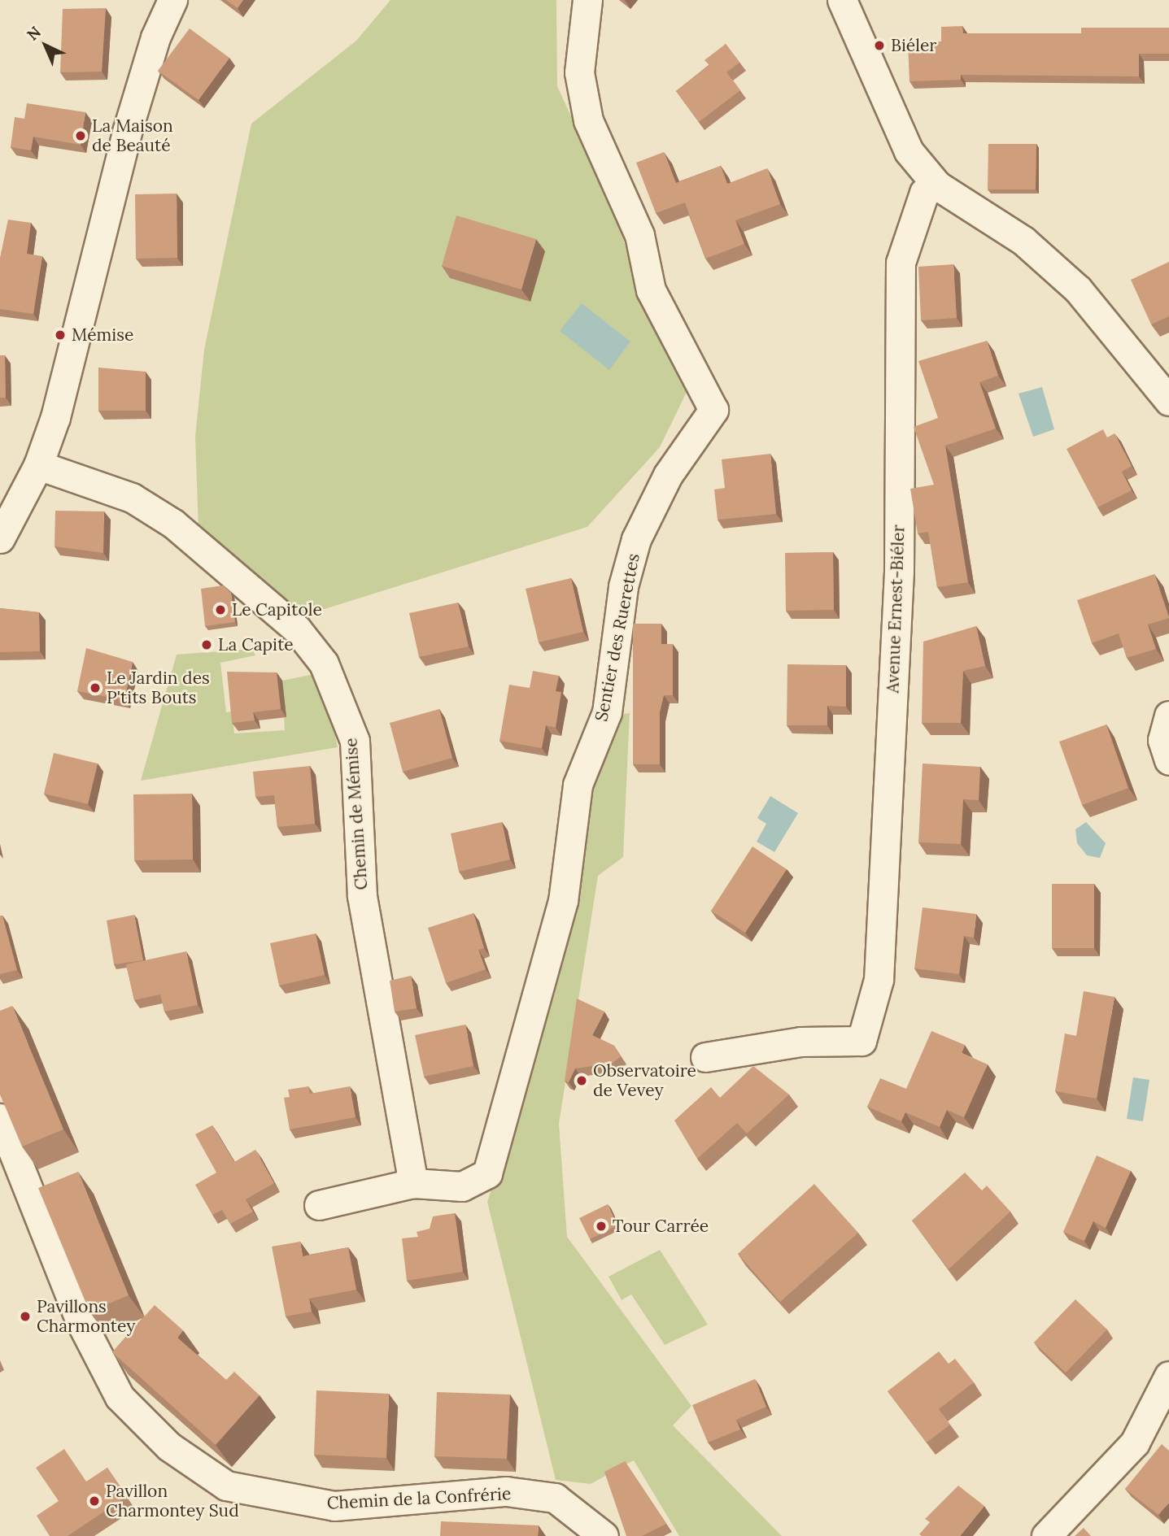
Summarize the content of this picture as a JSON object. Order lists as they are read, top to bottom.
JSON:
{
  "streets": {
    "street": [
      "Avenue Ernest-Biéler",
      "Sentier des Ruerettes",
      "Chemin de Mémise",
      "Chemin de la Confrérie"
    ]
  },
  "crossings": [
    ["Sentier des Ruerettes", "Chemin de Mémise"]
  ],
  "places": [
    "Biéler",
    "La Maison de Beauté",
    "Mémise",
    "Le Capitole",
    "La Capite",
    "Le Jardin des P'tits Bouts",
    "Observatoire de Vevey",
    "Tour Carrée",
    "Pavillons Charmontey",
    "Pavillon Charmontey Sud"
  ],
  "north": "top left"
}
